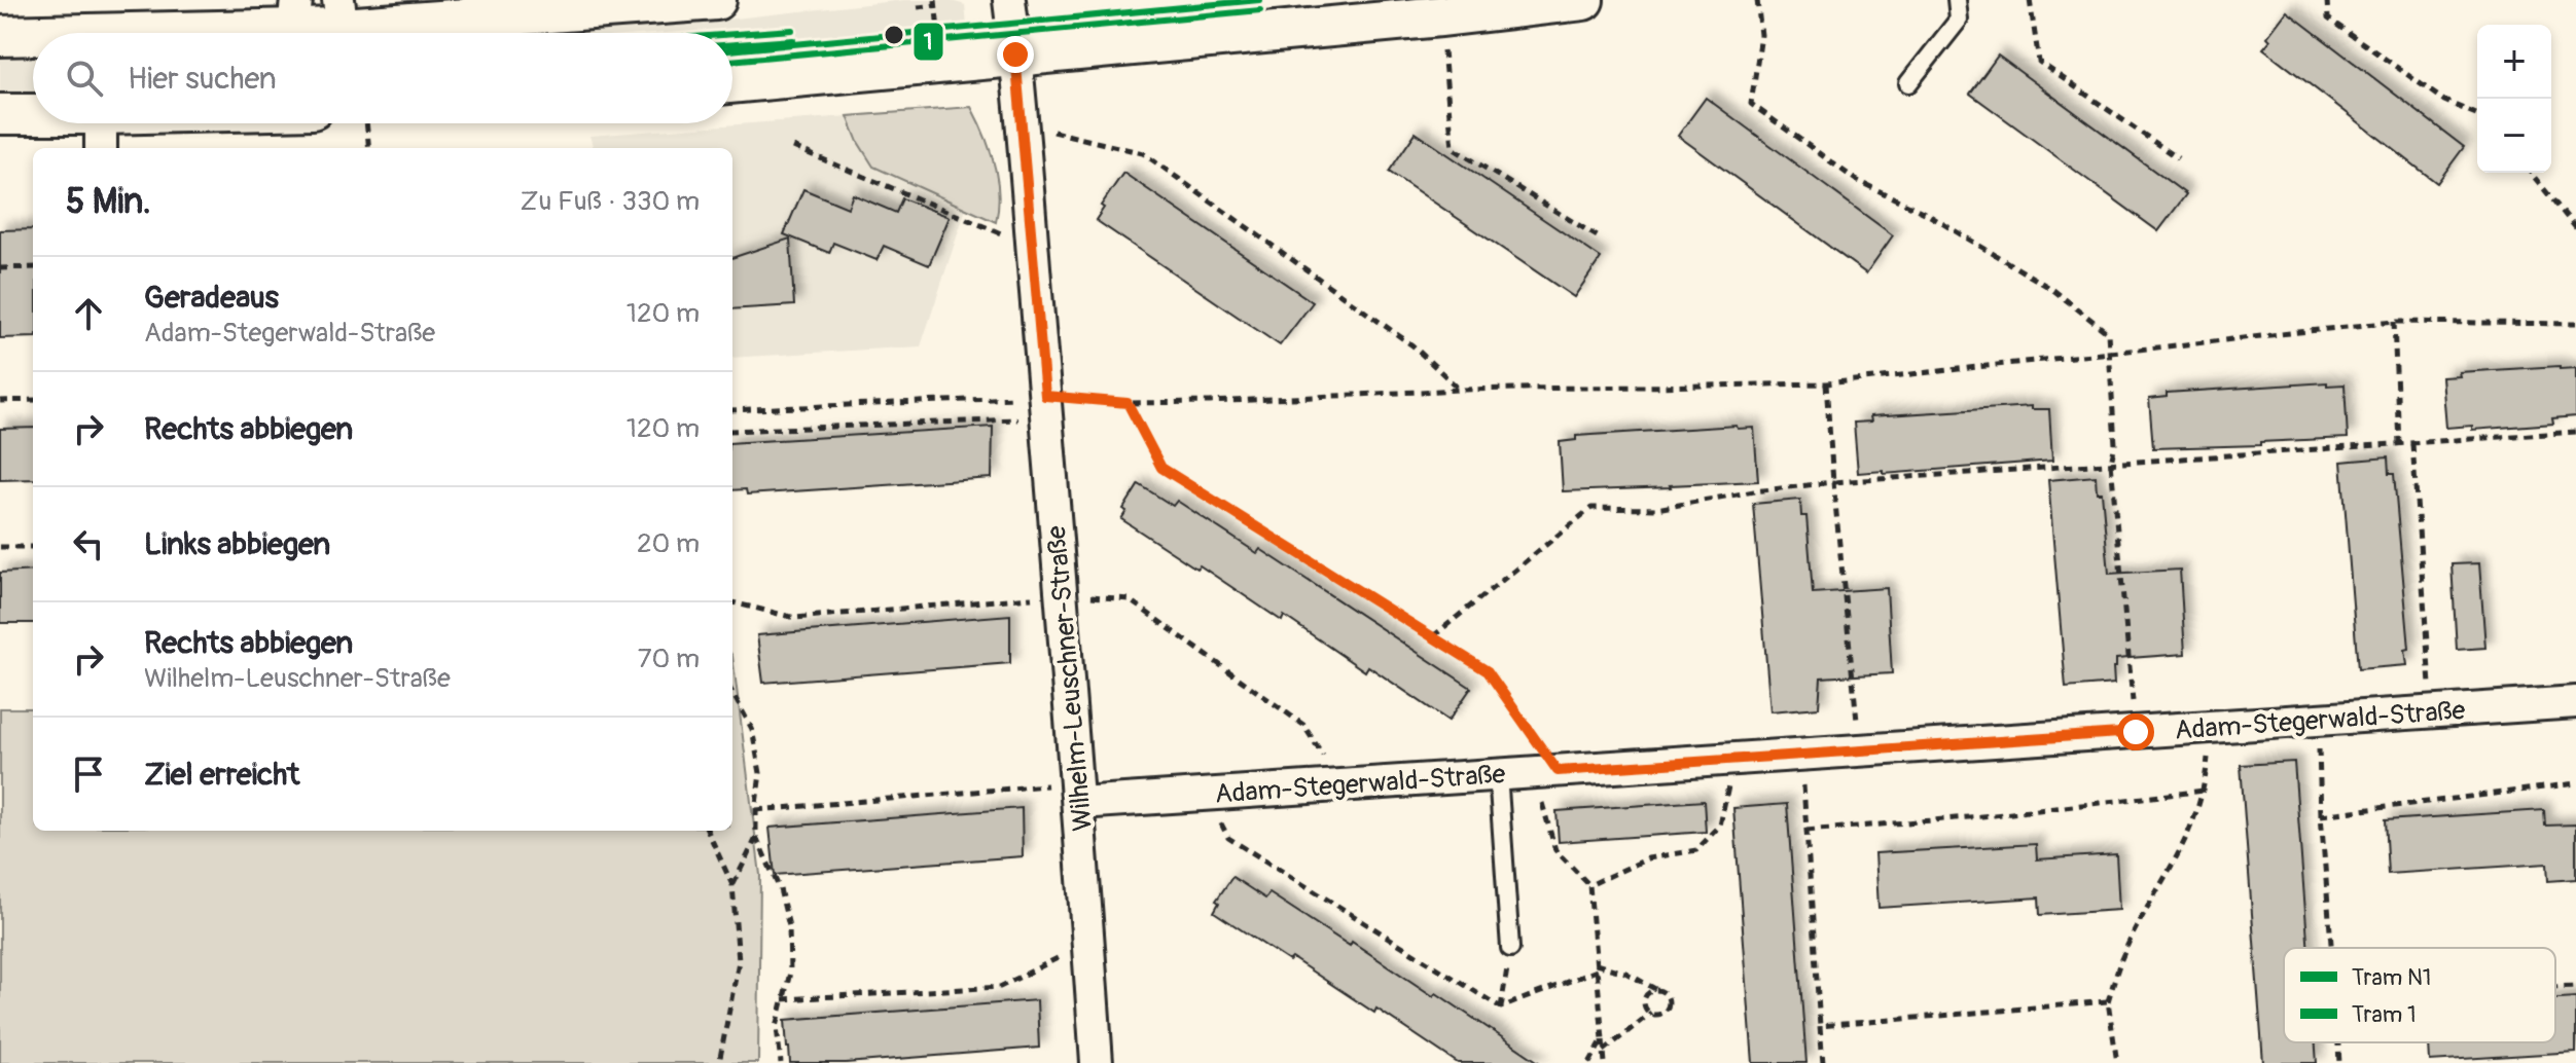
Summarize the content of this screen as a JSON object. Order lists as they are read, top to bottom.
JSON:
{
  "streets": {
    "street": ["Wilhelm-Leuschner-Straße", "Adam-Stegerwald-Straße"]
  },
  "crossings": [
    ["Wilhelm-Leuschner-Straße", "Adam-Stegerwald-Straße"]
  ],
  "lines": ["tram line N1", "tram line 1"],
  "legend": ["Tram N1", "Tram 1"],
  "page": {
    "map_buttons": ["+", "−"],
    "search": "Hier suchen",
    "heading": ["5 Min.", "Zu Fuß · 330 m"],
    "list": [
      ["Geradeaus", "Adam-Stegerwald-Straße", "120 m"],
      ["Rechts abbiegen", "120 m"],
      ["Links abbiegen", "20 m"],
      ["Rechts abbiegen", "Wilhelm-Leuschner-Straße", "70 m"],
      "Ziel erreicht"
    ]
  }
}
